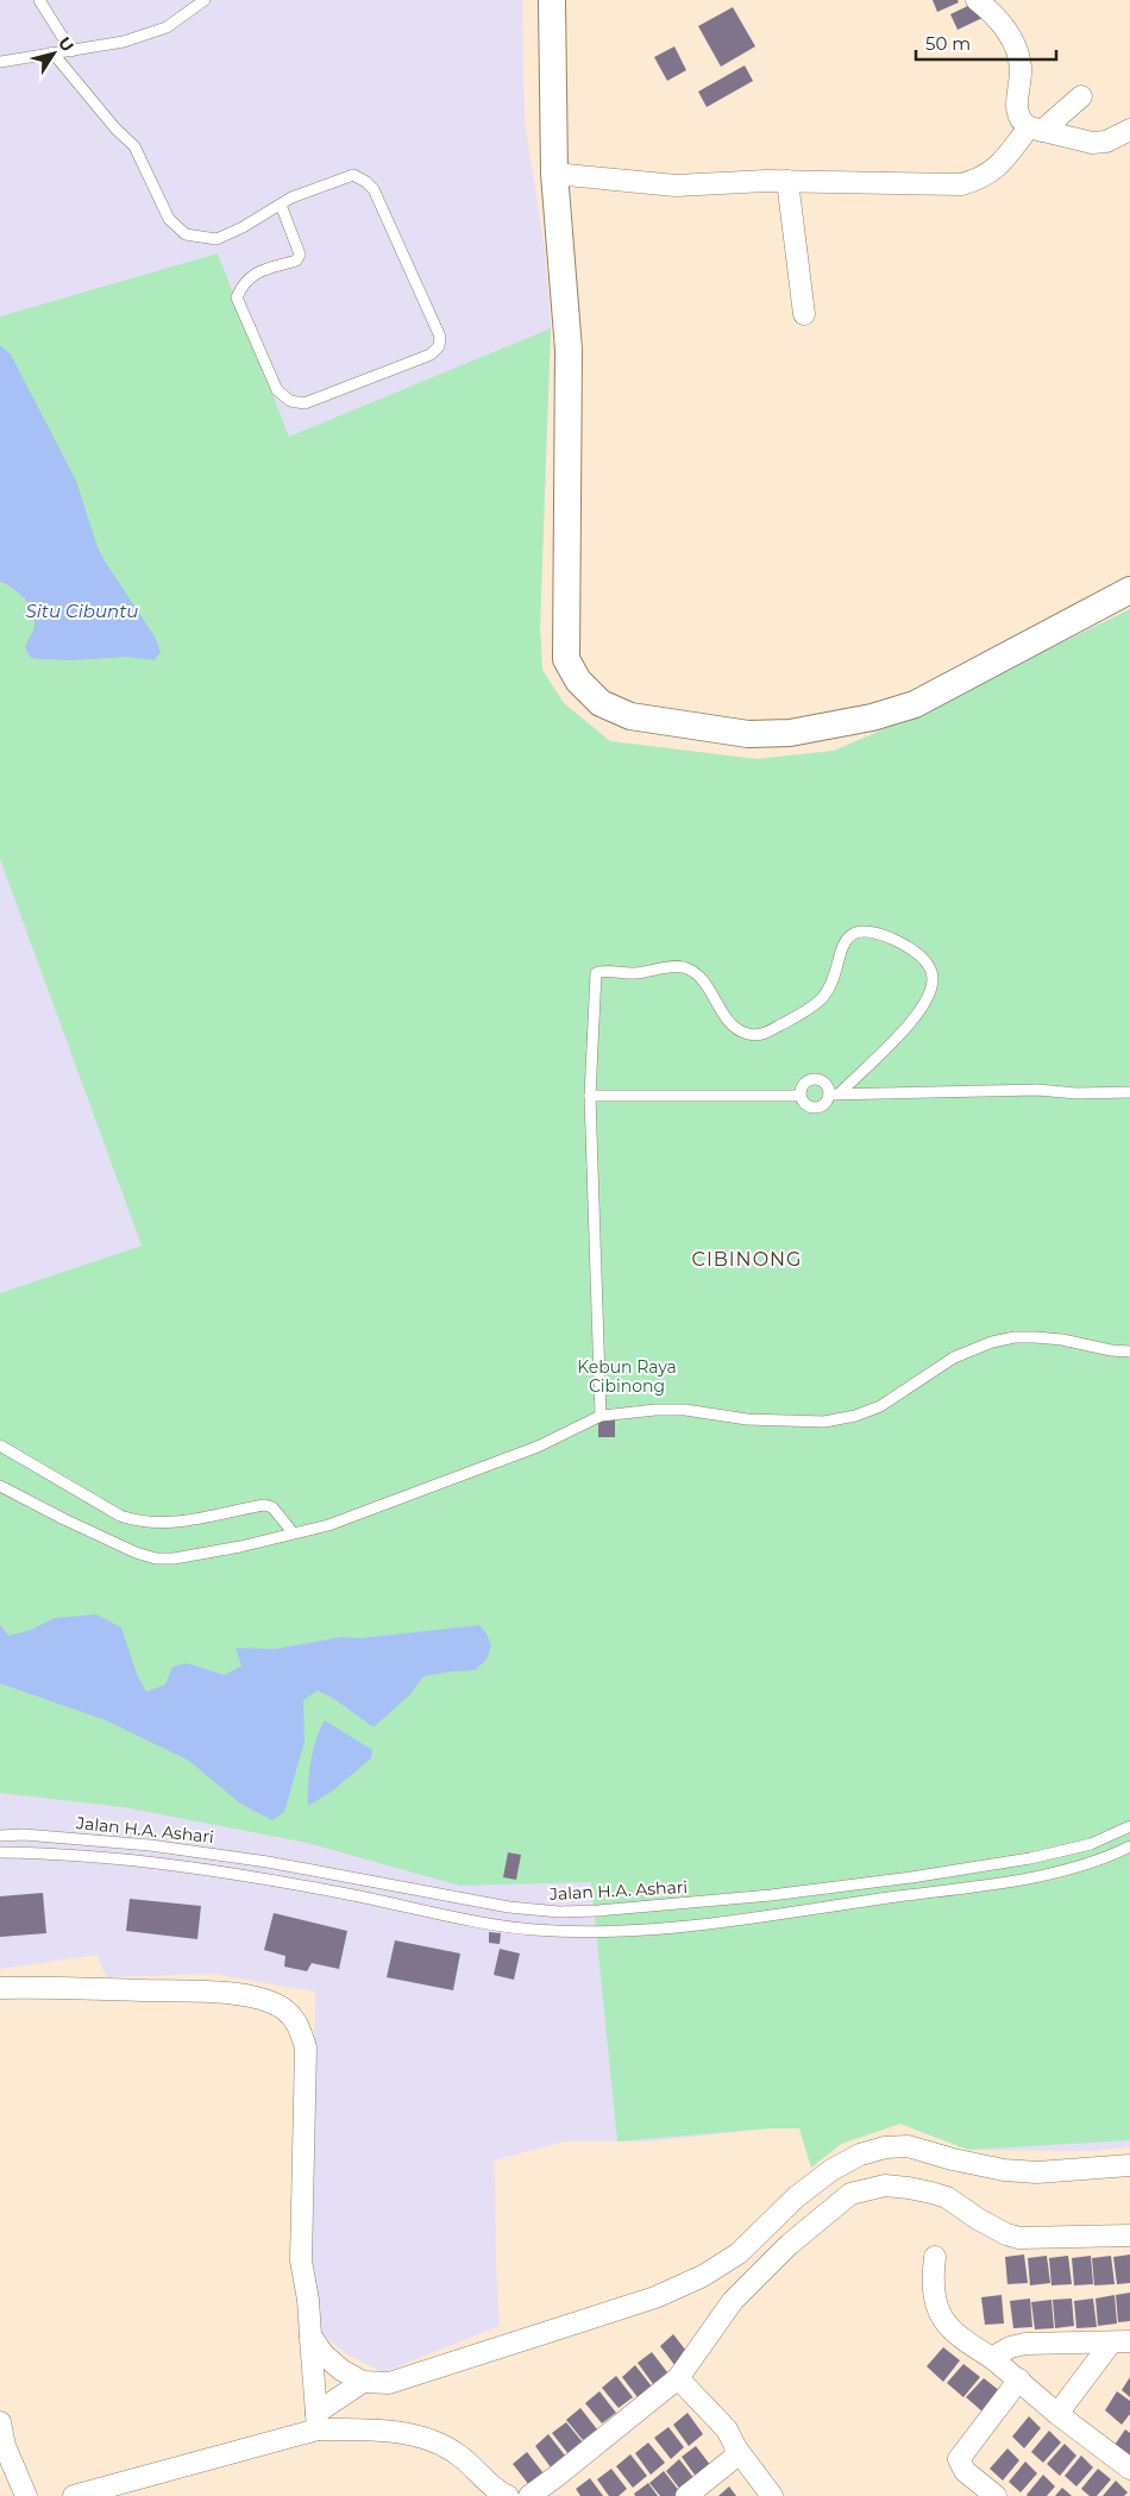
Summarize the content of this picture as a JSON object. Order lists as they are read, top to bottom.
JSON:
{
  "streets": {
    "lane": ["Jalan H.A. Ashari"]
  },
  "districts": ["CIBINONG"],
  "water": ["Situ Cibuntu"],
  "parks": ["Kebun Raya Cibinong"],
  "scale_bar": "50 m",
  "north": "top right"
}
